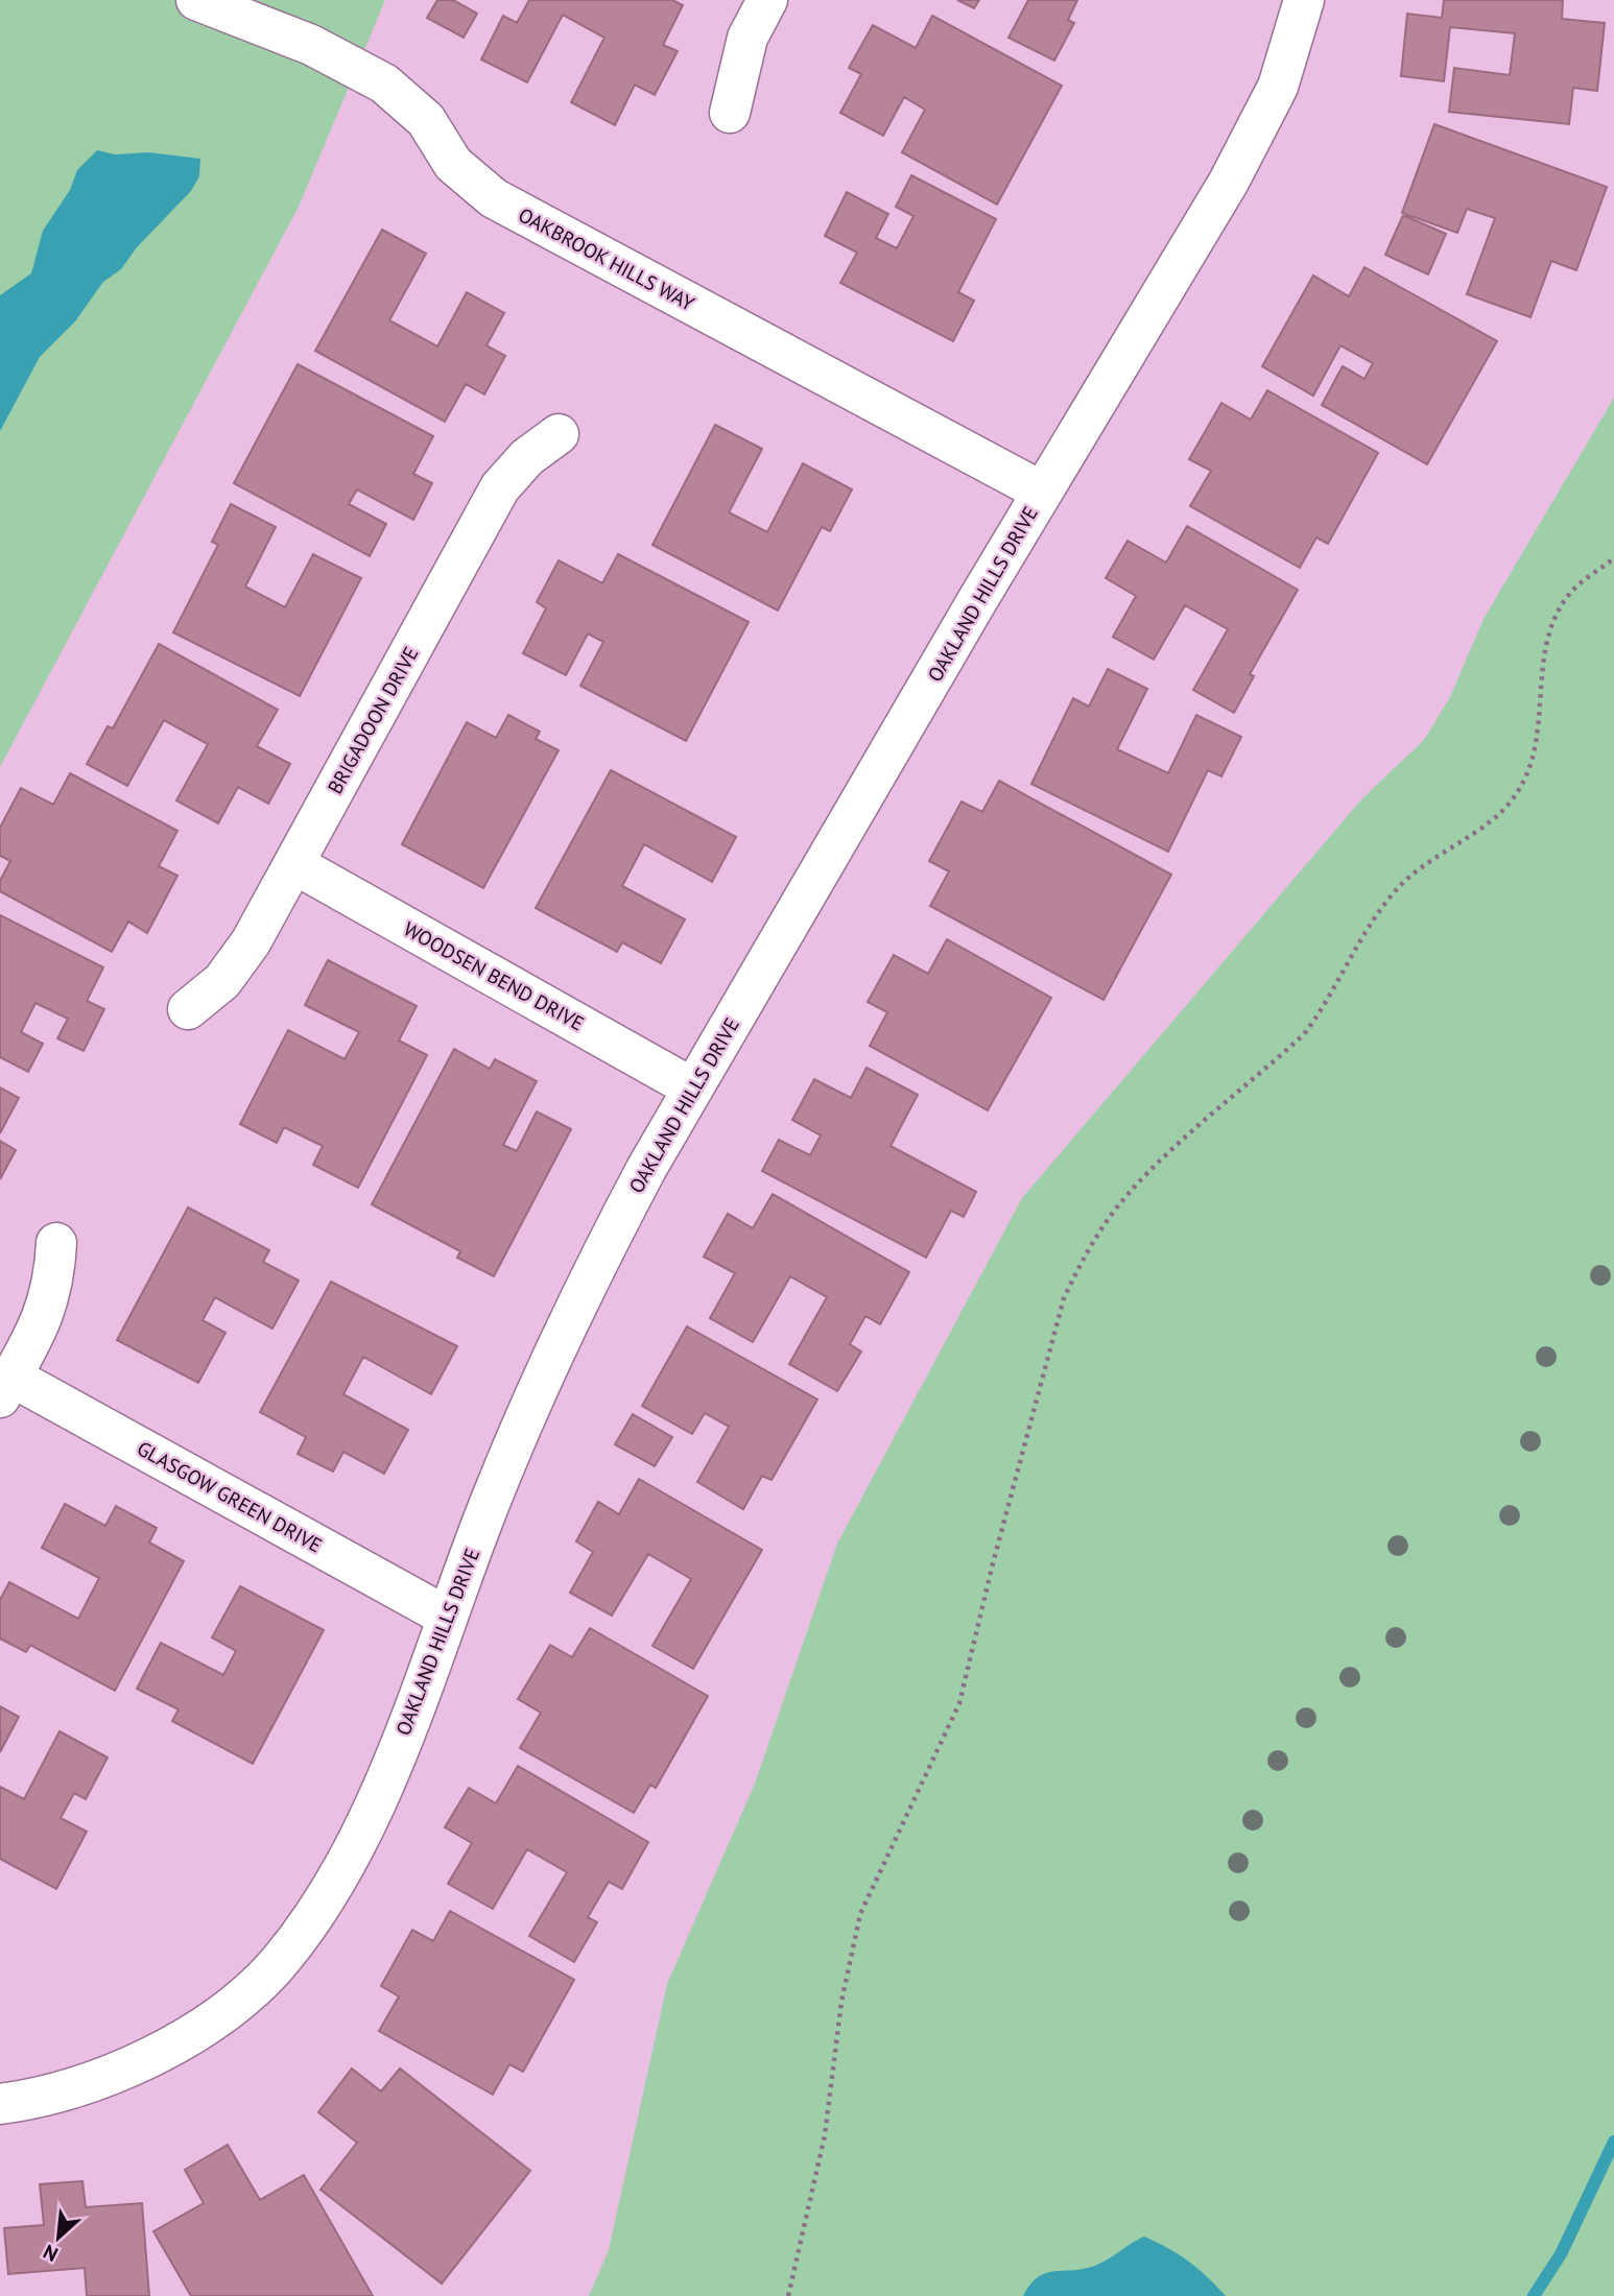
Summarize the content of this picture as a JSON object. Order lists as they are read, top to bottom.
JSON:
{
  "streets": {
    "street": [
      "OAKBROOK HILLS WAY",
      "OAKLAND HILLS DRIVE",
      "BRIGADOON DRIVE",
      "WOODSEN BEND DRIVE",
      "GLASGOW GREEN DRIVE"
    ]
  },
  "crossings": [
    ["OAKBROOK HILLS WAY", "OAKLAND HILLS DRIVE"],
    ["OAKLAND HILLS DRIVE", "WOODSEN BEND DRIVE"],
    ["OAKLAND HILLS DRIVE", "GLASGOW GREEN DRIVE"],
    ["BRIGADOON DRIVE", "WOODSEN BEND DRIVE"]
  ],
  "north": "bottom left"
}
